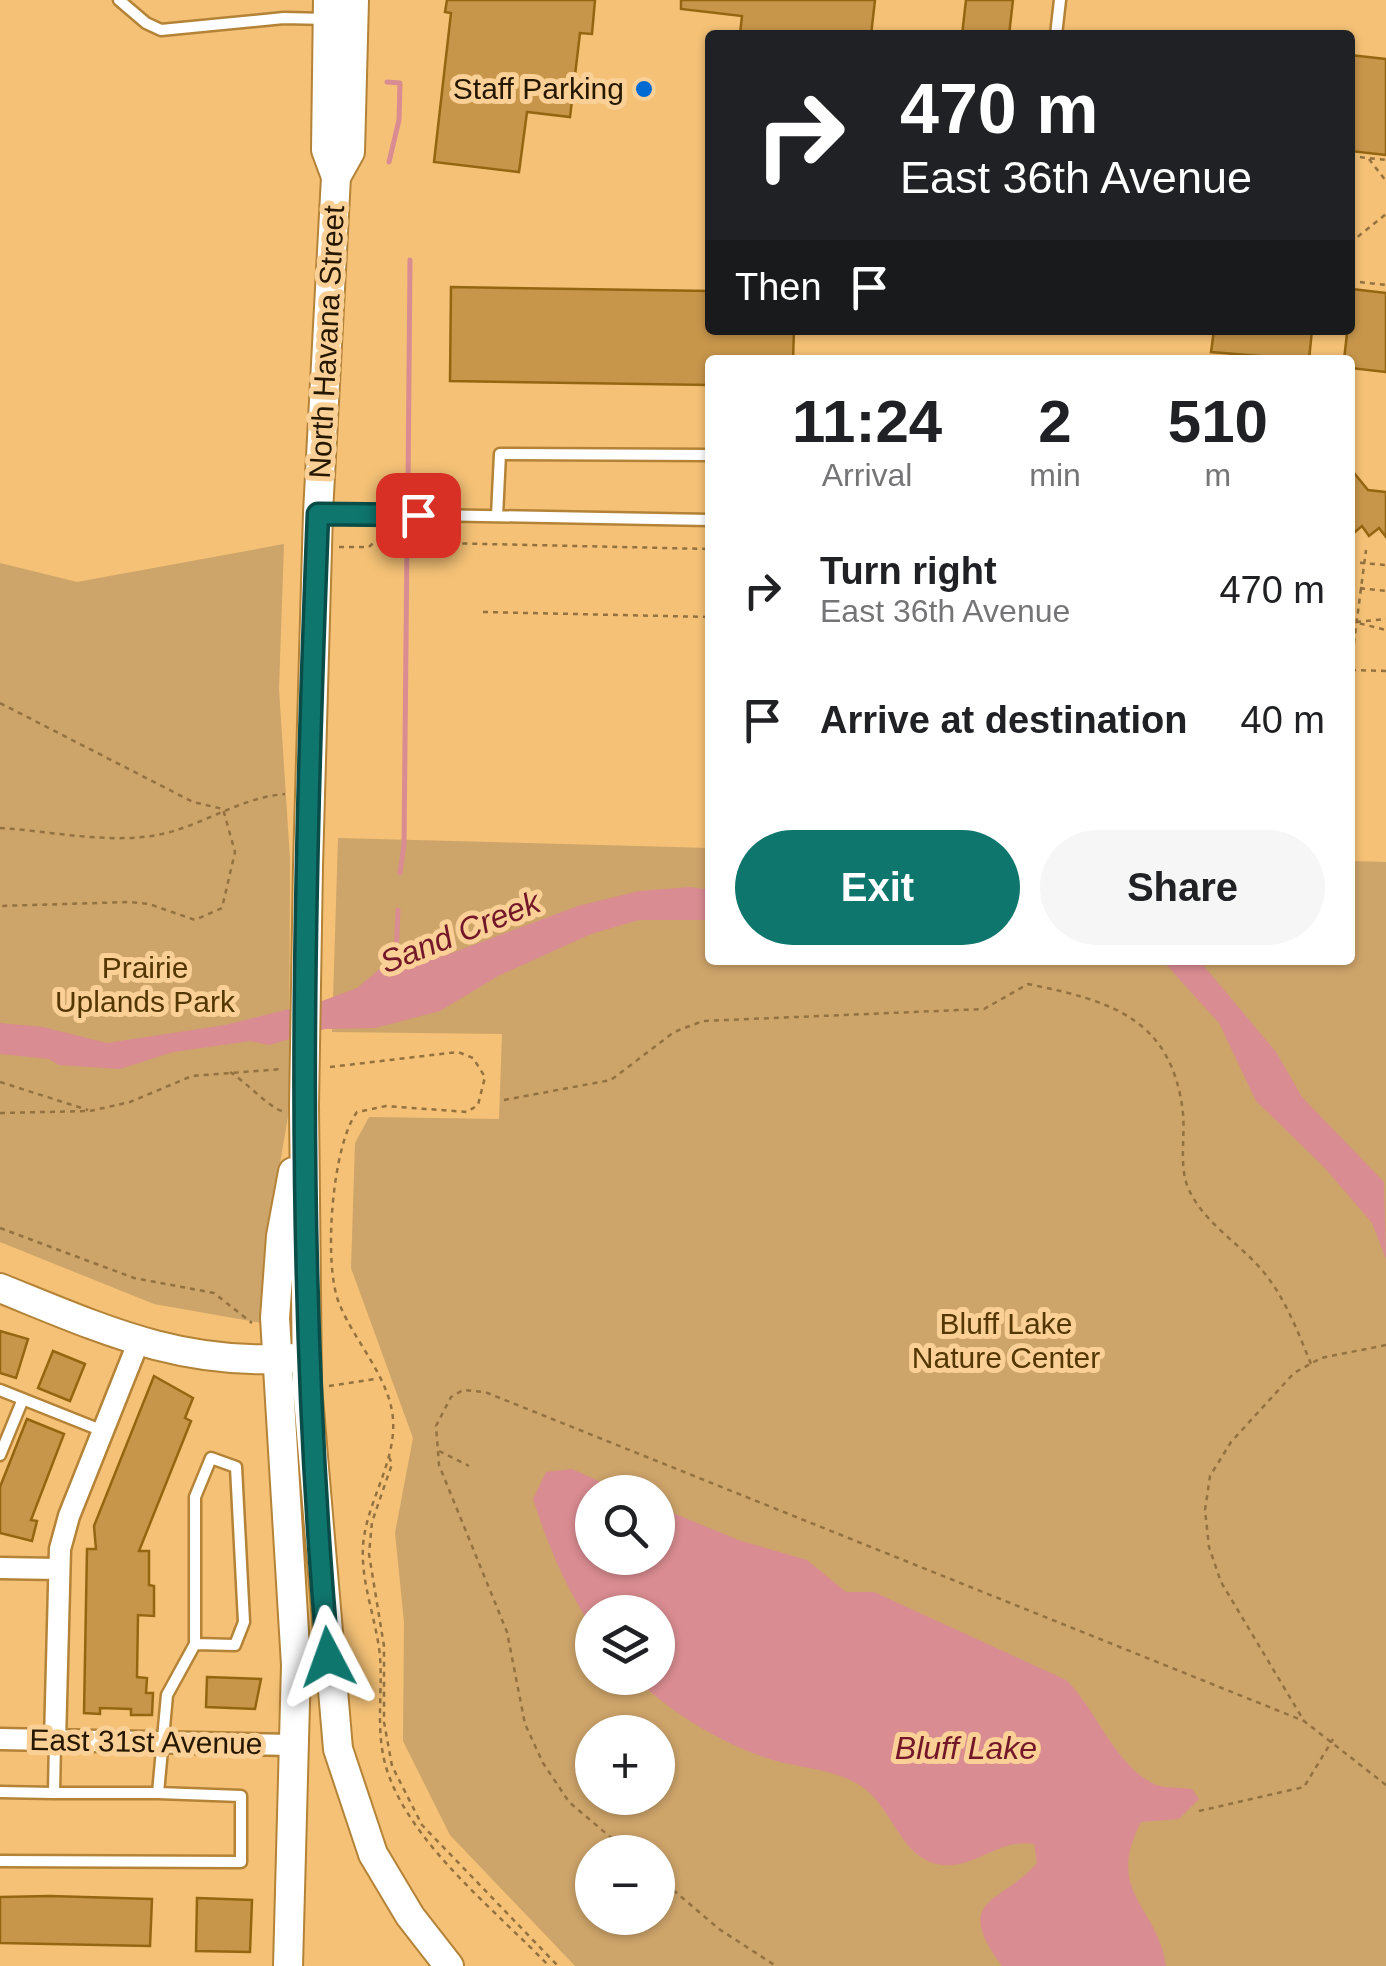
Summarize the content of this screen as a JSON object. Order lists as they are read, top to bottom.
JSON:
{
  "streets": {
    "main road": ["North Havana Street"],
    "street": ["East 31st Avenue"]
  },
  "crossings": [
    ["North Havana Street", "East 31st Avenue"]
  ],
  "water": ["Sand Creek", "Bluff Lake"],
  "parks": ["Prairie Uplands Park", "Bluff Lake Nature Center"],
  "places": ["Staff Parking"],
  "page": {
    "turn": ["470 m", "East 36th Avenue"],
    "then": "Then",
    "eta": [
      "11:24",
      "Arrival",
      "2",
      "min",
      "510",
      "m"
    ],
    "list": [
      {
        "name": "Turn right",
        "note": "East 36th Avenue",
        "value": "470 m"
      },
      {
        "name": "Arrive at destination",
        "value": "40 m"
      }
    ],
    "buttons": ["Exit", "Share"],
    "map_buttons": ["+", "−"]
  }
}
